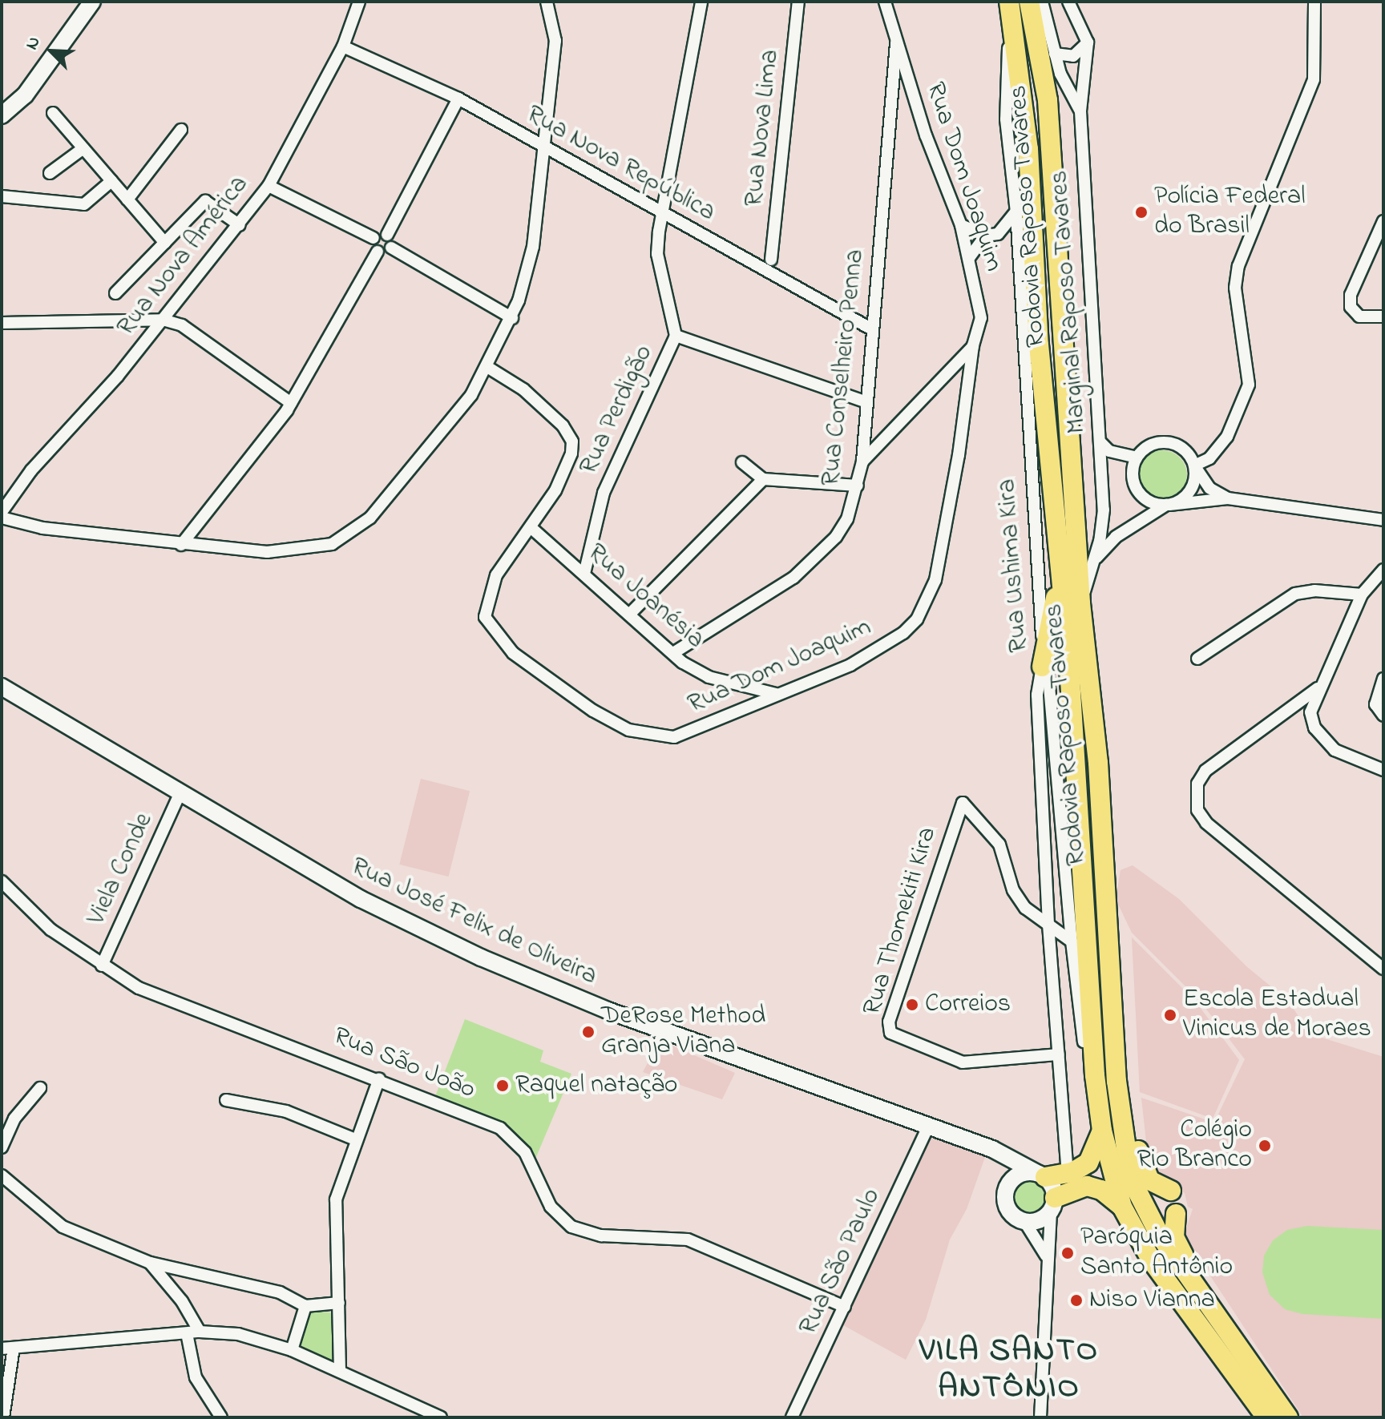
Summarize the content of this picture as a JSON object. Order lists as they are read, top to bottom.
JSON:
{
  "streets": {
    "highway": ["Rodovia Raposo Tavares"],
    "main road": ["Rua José Felix de Oliveira"],
    "street": [
      "Rua Nova Lima",
      "Rua Nova República",
      "Rua Dom Joaquim",
      "Rua Nova América",
      "Marginal Raposo Tavares",
      "Rua Conselheiro Penna",
      "Rua Perdigão",
      "Rua Ushima Kira",
      "Rua Joanésia",
      "Viela Conde",
      "Rua Thomekiti Kira",
      "Rua São João",
      "Rua São Paulo"
    ]
  },
  "crossings": [
    ["Rua Nova República", "Rua Nova América"],
    ["Rua Nova República", "Rua Conselheiro Penna"],
    ["Rua Nova República", "Rua Perdigão"],
    ["Rua Dom Joaquim", "Rua Conselheiro Penna"],
    ["Rua Dom Joaquim", "Rua Joanésia"],
    ["Rodovia Raposo Tavares", "Marginal Raposo Tavares"],
    ["Rodovia Raposo Tavares", "Rua Ushima Kira"],
    ["Rua Conselheiro Penna", "Rua Joanésia"],
    ["Rua Perdigão", "Rua Joanésia"],
    ["Rua Ushima Kira", "Rua Thomekiti Kira"],
    ["Viela Conde", "Rua José Felix de Oliveira"],
    ["Viela Conde", "Rua São João"],
    ["Rua José Felix de Oliveira", "Rua São Paulo"],
    ["Rua São João", "Rua São Paulo"]
  ],
  "districts": ["VILA SANTO ANTÔNIO"],
  "places": [
    "Polícia Federal do Brasil",
    "Correios",
    "Escola Estadual Vinicus de Moraes",
    "DeRose Method Granja Viana",
    "Raquel natação",
    "Colégio Rio Branco",
    "Paróquia Santo Antônio",
    "Niso Vianna"
  ],
  "north": "top left"
}
